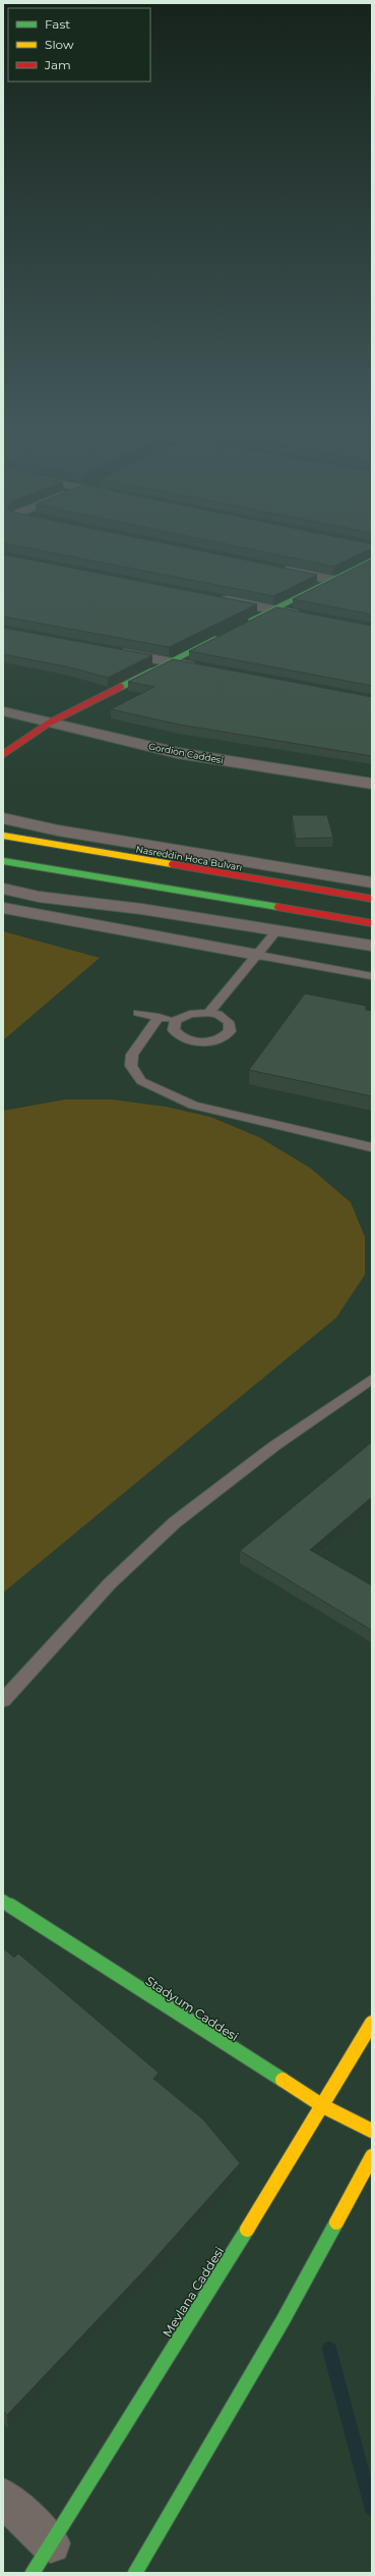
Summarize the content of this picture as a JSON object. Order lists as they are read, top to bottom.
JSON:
{
  "streets": {
    "main road": ["Nasreddin Hoca Bulvarı", "Stadyum Caddesi", "Mevlana Caddesi"],
    "street": ["Gordion Caddesi"]
  },
  "crossings": [
    ["Stadyum Caddesi", "Mevlana Caddesi"]
  ],
  "legend": ["Fast", "Slow", "Jam"]
}
